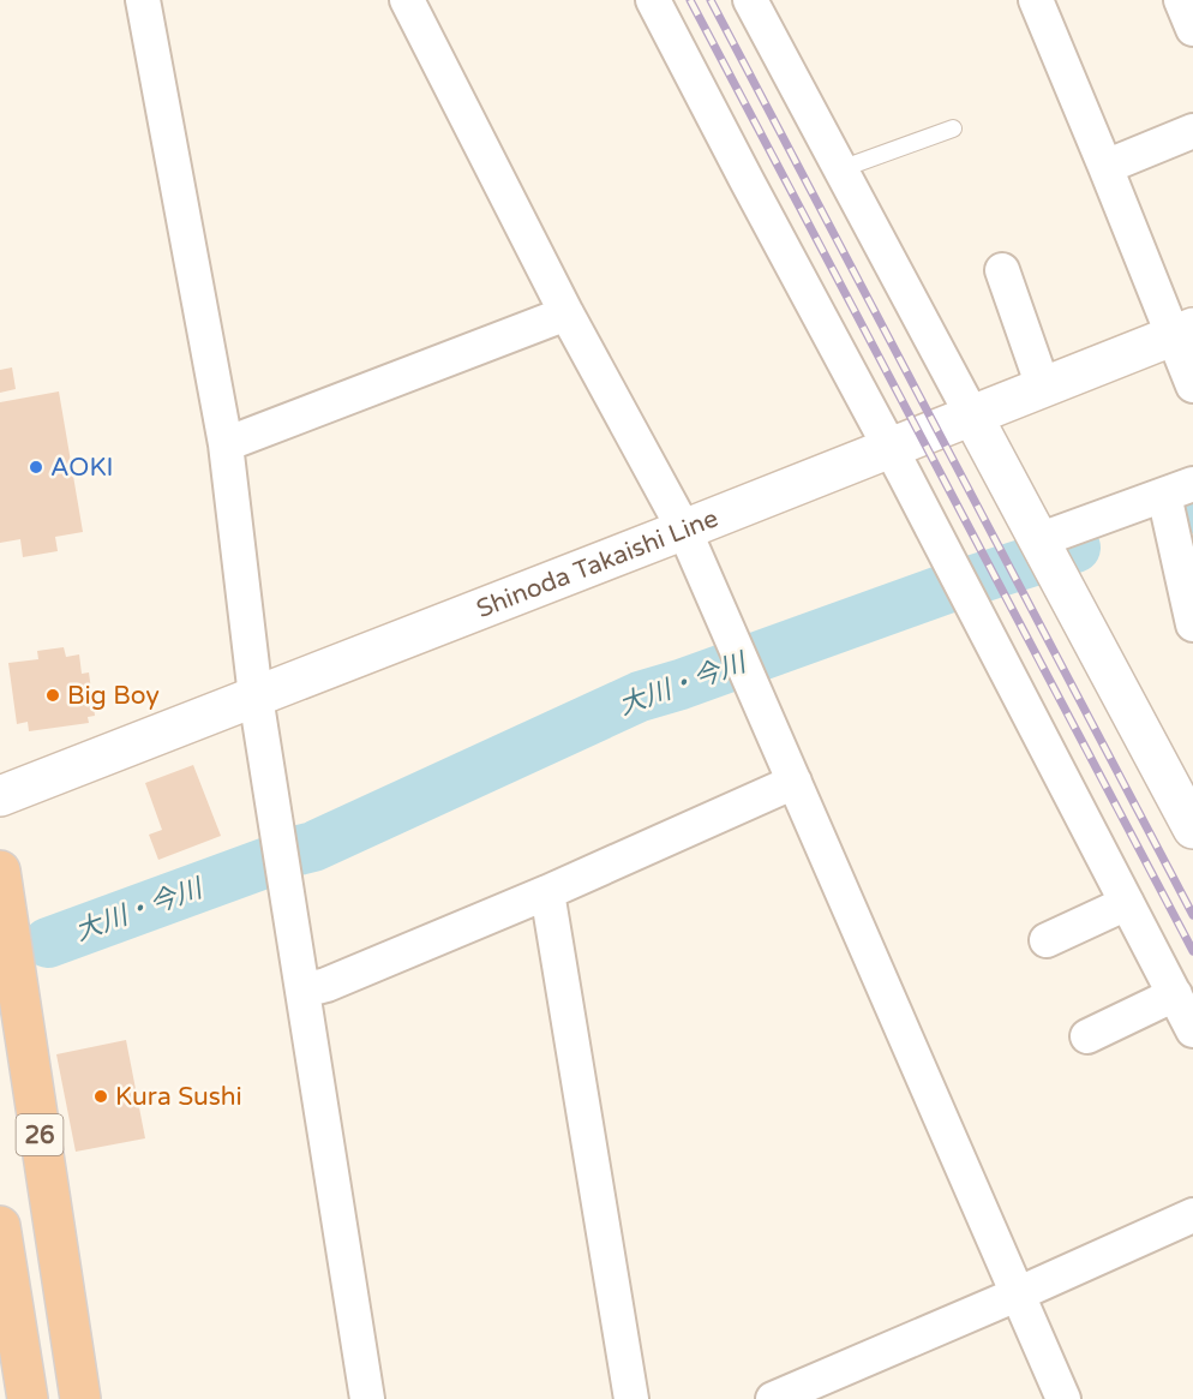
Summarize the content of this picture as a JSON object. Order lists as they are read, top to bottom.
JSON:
{
  "streets": {
    "highway": ["26"],
    "main road": ["Shinoda Takaishi Line"]
  },
  "water": ["大川・今川"],
  "places": ["AOKI", "Big Boy", "Kura Sushi"]
}
